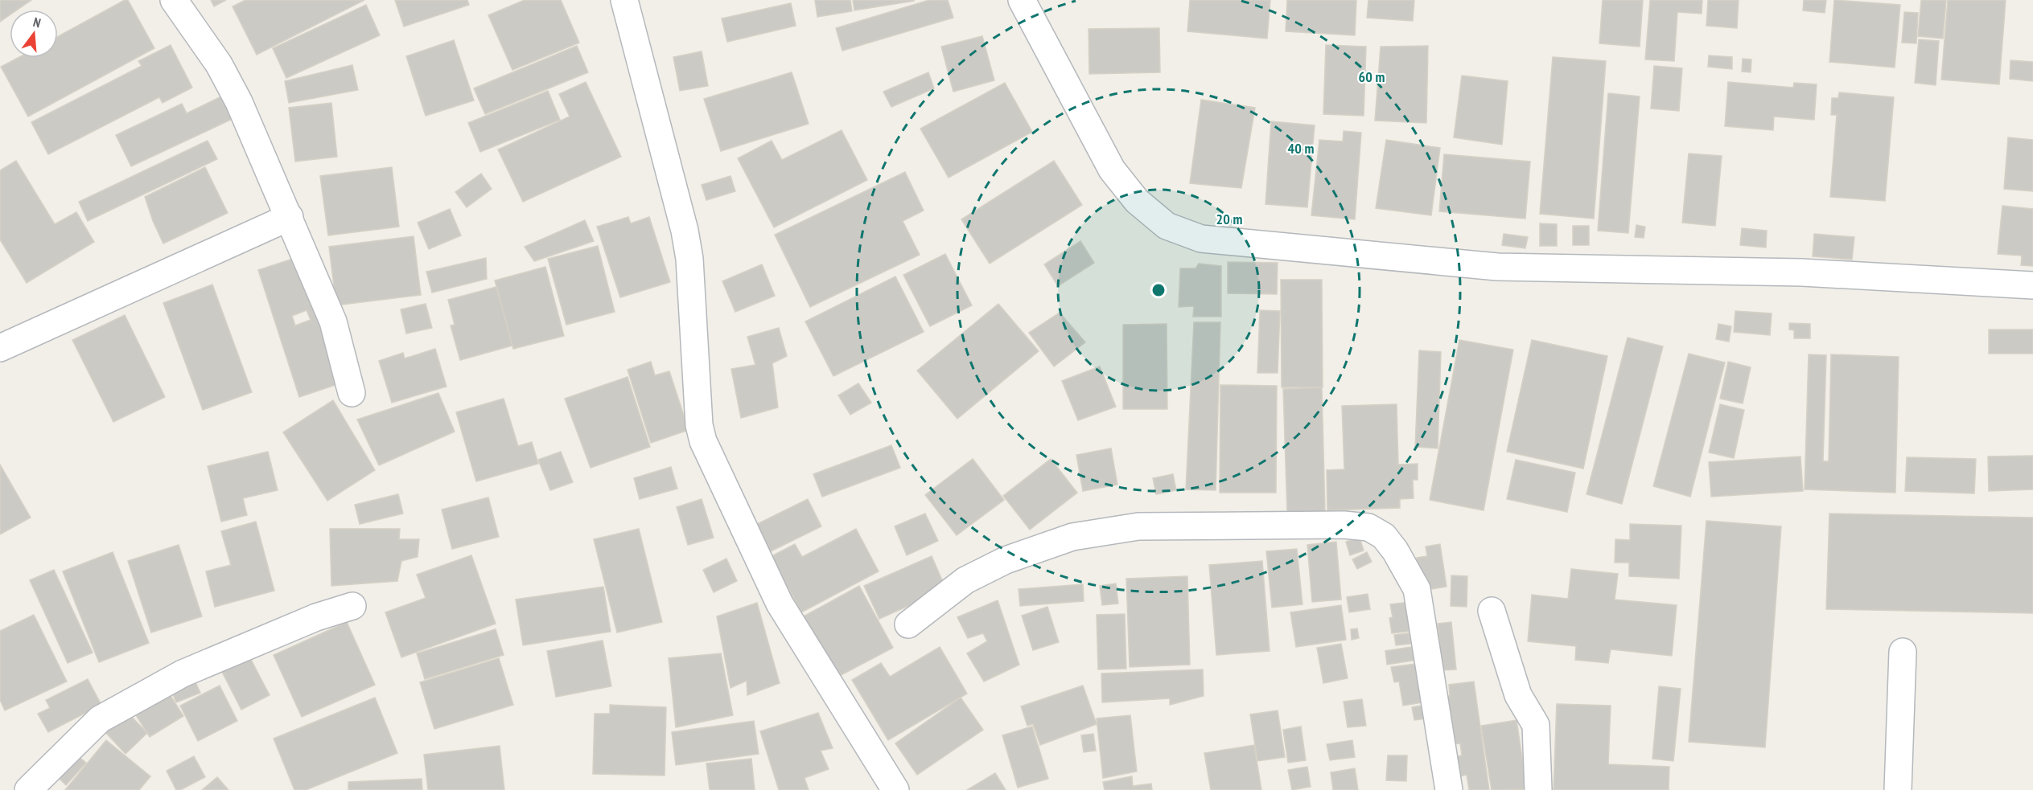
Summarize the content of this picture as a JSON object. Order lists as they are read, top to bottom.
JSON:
{
  "north": "top",
  "rings": ["60 m", "40 m", "20 m"]
}
